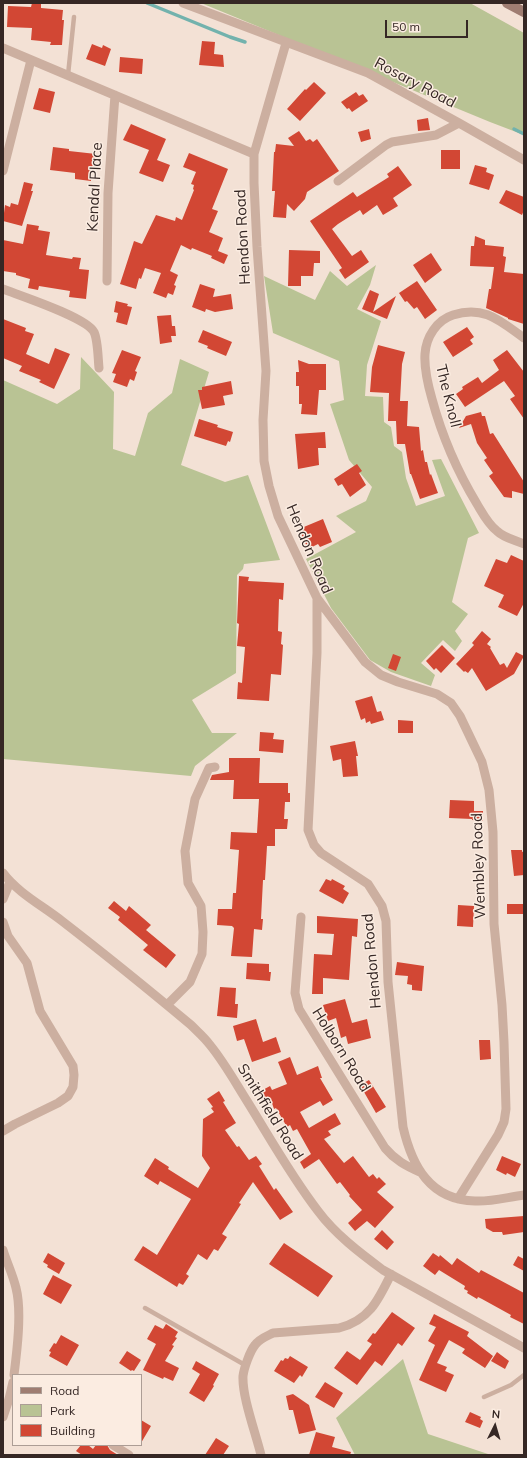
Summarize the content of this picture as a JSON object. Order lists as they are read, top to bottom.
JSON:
{
  "streets": {
    "street": [
      "Rosary Road",
      "Kendal Place",
      "Hendon Road",
      "The Knoll",
      "Wembley Road",
      "Holborn Road",
      "Smithfield Road"
    ]
  },
  "crossings": [
    ["Hendon Road", "Wembley Road"],
    ["Hendon Road", "Holborn Road"]
  ],
  "legend": ["Road", "Park", "Building"],
  "scale_bar": "50 m",
  "north": "top"
}
